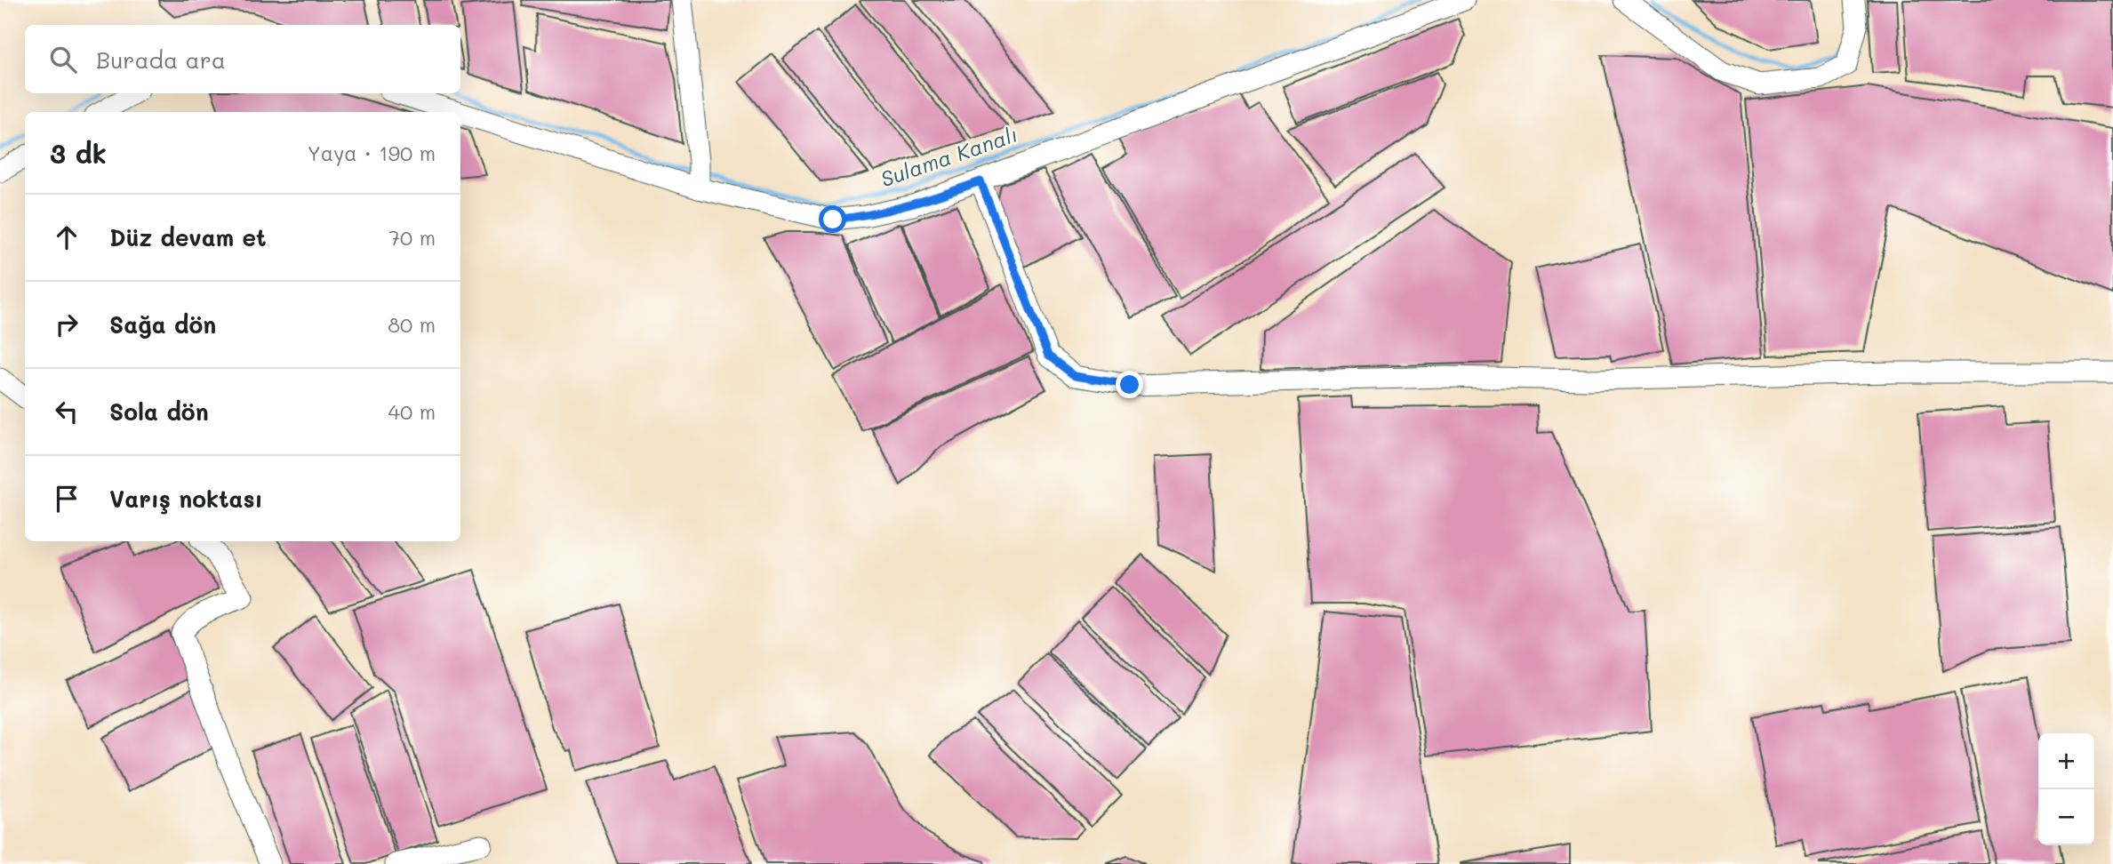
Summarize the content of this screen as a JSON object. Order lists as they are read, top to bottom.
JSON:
{
  "water": ["Sulama Kanalı"],
  "page": {
    "search": "Burada ara",
    "heading": ["3 dk", "Yaya · 190 m"],
    "list": [
      ["Düz devam et", "70 m"],
      ["Sağa dön", "80 m"],
      ["Sola dön", "40 m"],
      "Varış noktası"
    ],
    "map_buttons": ["+", "−"]
  }
}
